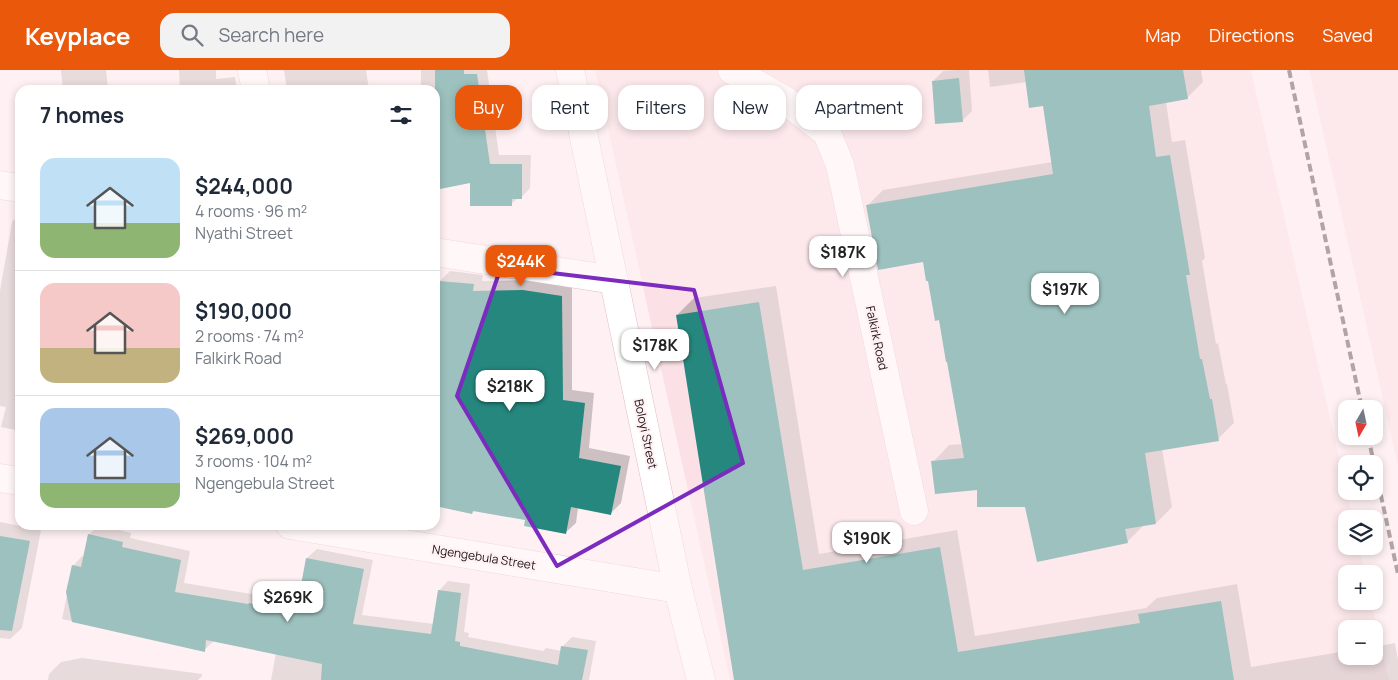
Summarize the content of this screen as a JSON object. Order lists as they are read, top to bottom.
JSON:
{
  "streets": {
    "street": ["Falkirk Road", "Boloyi Street", "Ngengebula Street"]
  },
  "crossings": [
    ["Boloyi Street", "Ngengebula Street"]
  ],
  "north": "bottom",
  "page": {
    "header": "Keyplace",
    "search": "Search here",
    "nav": ["Map", "Directions", "Saved"],
    "chip": [
      "Buy",
      "Rent",
      "Filters",
      "New",
      "Apartment"
    ],
    "heading": "7 homes",
    "list": [
      {
        "name": "$244,000",
        "note": "4 rooms · 96 m² · Nyathi Street"
      },
      {
        "name": "$190,000",
        "note": "2 rooms · 74 m² · Falkirk Road"
      },
      {
        "name": "$269,000",
        "note": "3 rooms · 104 m² · Ngengebula Street"
      }
    ],
    "price": [
      "$187K",
      "$244K",
      "$197K",
      "$178K",
      "$218K",
      "$190K",
      "$269K"
    ],
    "map_buttons": ["+", "−"]
  }
}
